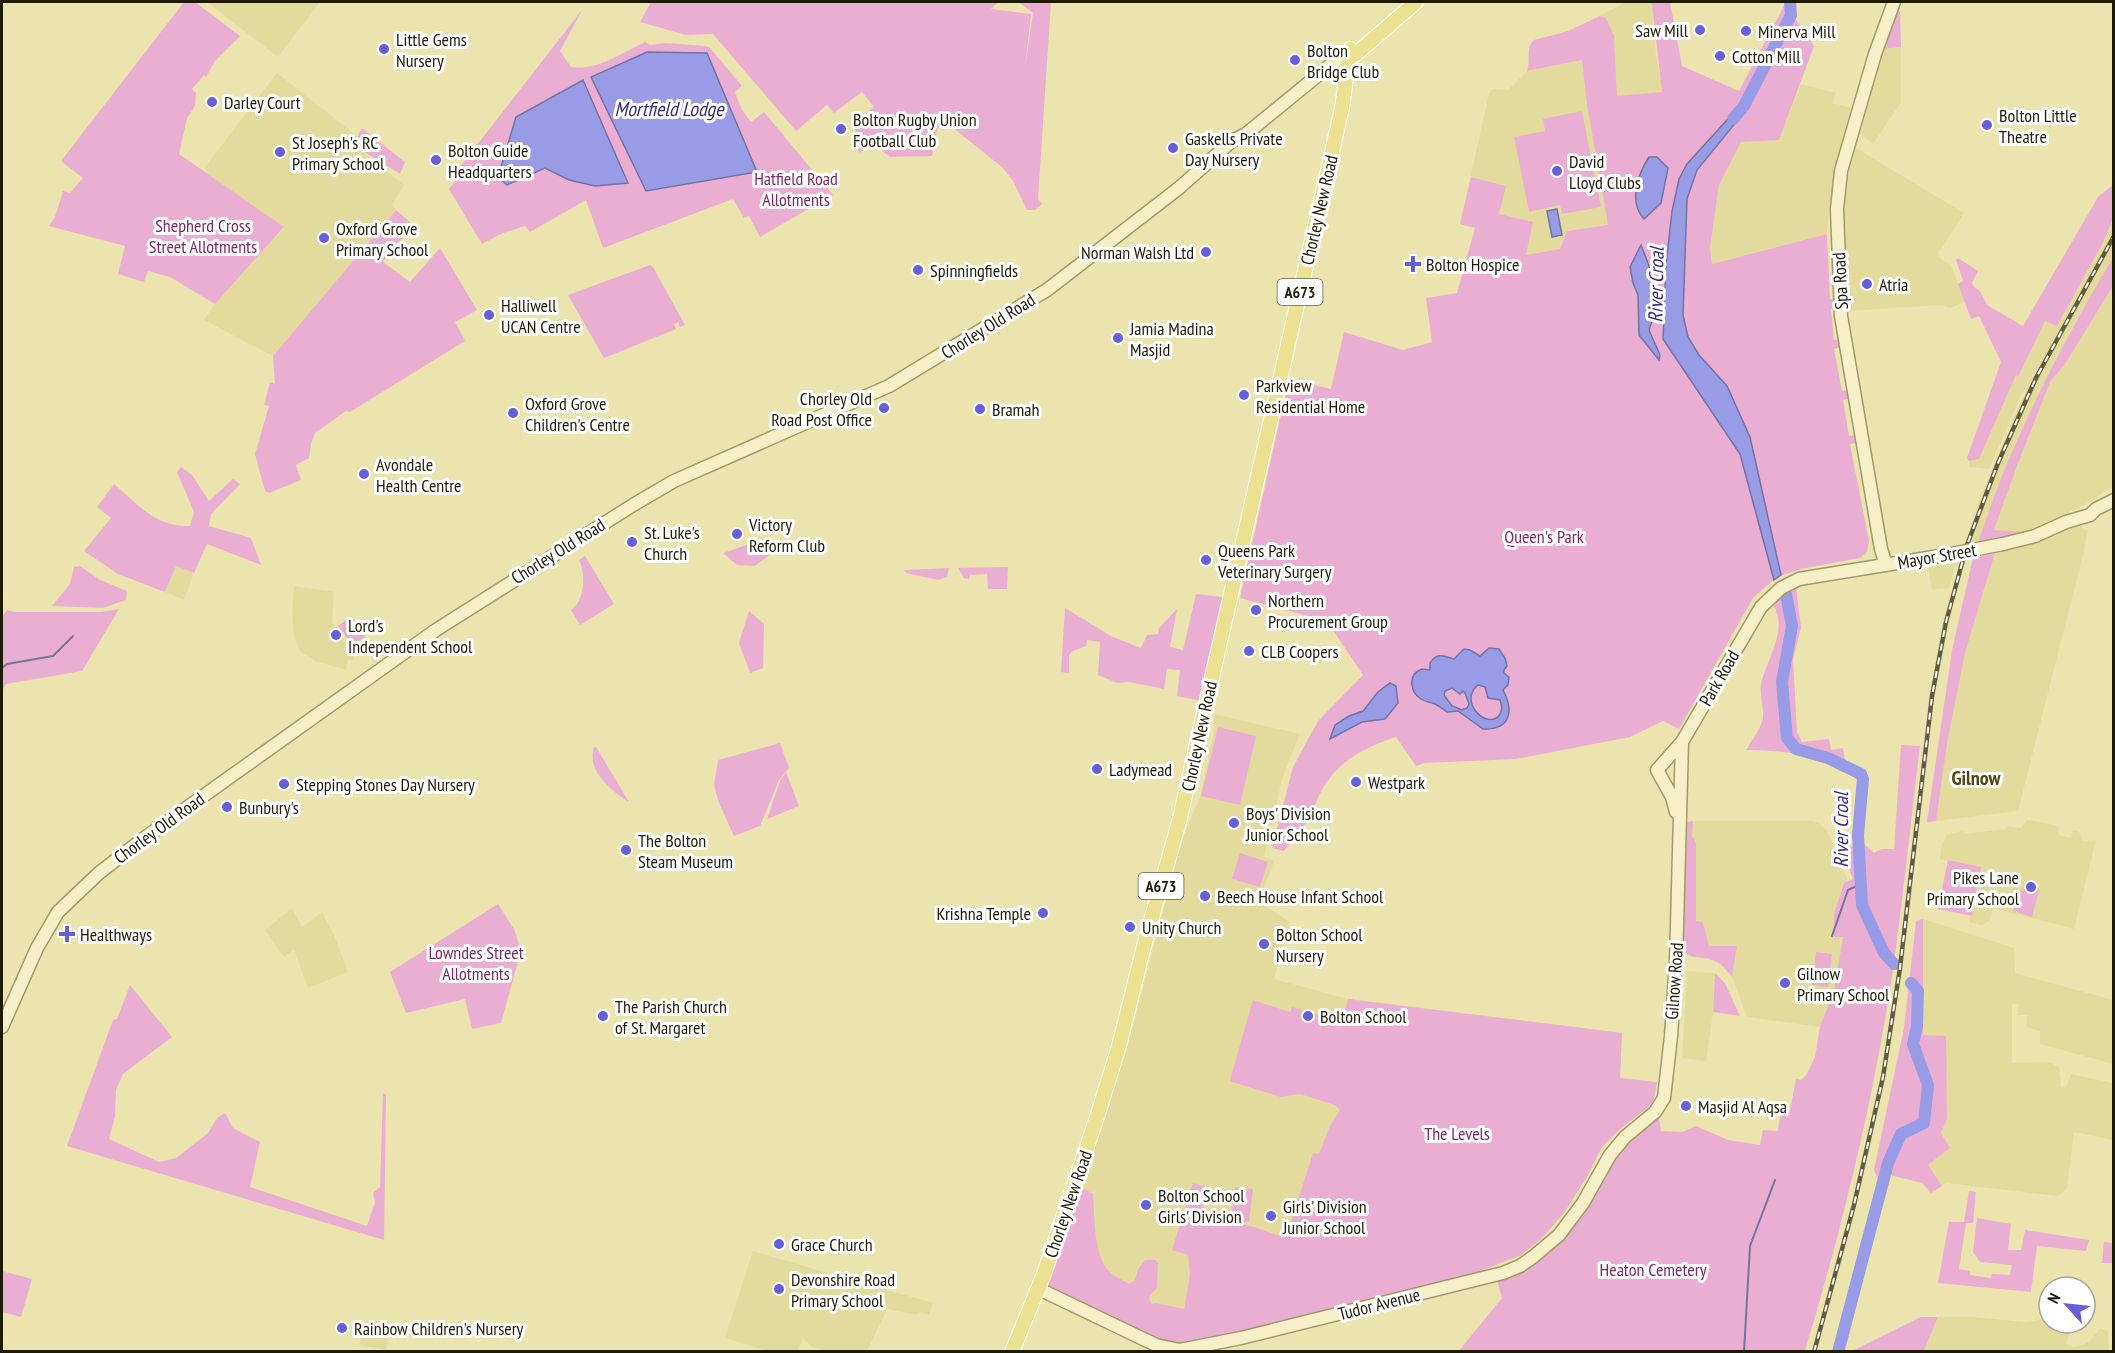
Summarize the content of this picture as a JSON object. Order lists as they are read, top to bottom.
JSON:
{
  "streets": {
    "main road": [
      "Chorley New Road",
      "Spa Road",
      "A673",
      "Chorley Old Road",
      "Mayor Street",
      "Park Road",
      "Gilnow Road",
      "Tudor Avenue"
    ]
  },
  "crossings": [
    ["Chorley New Road", "Chorley Old Road"],
    ["Chorley New Road", "Tudor Avenue"],
    ["Spa Road", "Mayor Street"],
    ["Mayor Street", "Park Road"],
    ["Park Road", "Gilnow Road"],
    ["Gilnow Road", "Tudor Avenue"]
  ],
  "districts": ["Gilnow"],
  "water": ["Mortfield Lodge", "River Croal"],
  "parks": [
    "Hatfield Road Allotments",
    "Shepherd Cross Street Allotments",
    "Queen's Park",
    "Lowndes Street Allotments",
    "The Levels",
    "Heaton Cemetery"
  ],
  "places": {
    "other": [
      "Saw Mill",
      "Minerva Mill",
      "Little Gems Nursery",
      "Cotton Mill",
      "Bolton Bridge Club",
      "Darley Court",
      "Bolton Little Theatre",
      "Bolton Rugby Union Football Club",
      "Gaskells Private Day Nursery",
      "St Joseph's RC Primary School",
      "Bolton Guide Headquarters",
      "David Lloyd Clubs",
      "Oxford Grove Primary School",
      "Norman Walsh Ltd",
      "Spinningfields",
      "Atria",
      "Halliwell UCAN Centre",
      "Jamia Madina Masjid",
      "Parkview Residential Home",
      "Chorley Old Road Post Office",
      "Bramah",
      "Oxford Grove Children's Centre",
      "Avondale Health Centre",
      "Victory Reform Club",
      "St. Luke's Church",
      "Queens Park Veterinary Surgery",
      "Northern Procurement Group",
      "Lord's Independent School",
      "CLB Coopers",
      "Ladymead",
      "Westpark",
      "Stepping Stones Day Nursery",
      "Bunbury's",
      "Boys' Division Junior School",
      "The Bolton Steam Museum",
      "Pikes Lane Primary School",
      "Beech House Infant School",
      "Krishna Temple",
      "Unity Church",
      "Bolton School Nursery",
      "Gilnow Primary School",
      "The Parish Church of St. Margaret",
      "Bolton School",
      "Masjid Al Aqsa",
      "Bolton School Girls' Division",
      "Girls' Division Junior School",
      "Grace Church",
      "Devonshire Road Primary School",
      "Rainbow Children's Nursery"
    ],
    "health": ["Bolton Hospice", "Healthways"]
  },
  "north": "top left"
}
